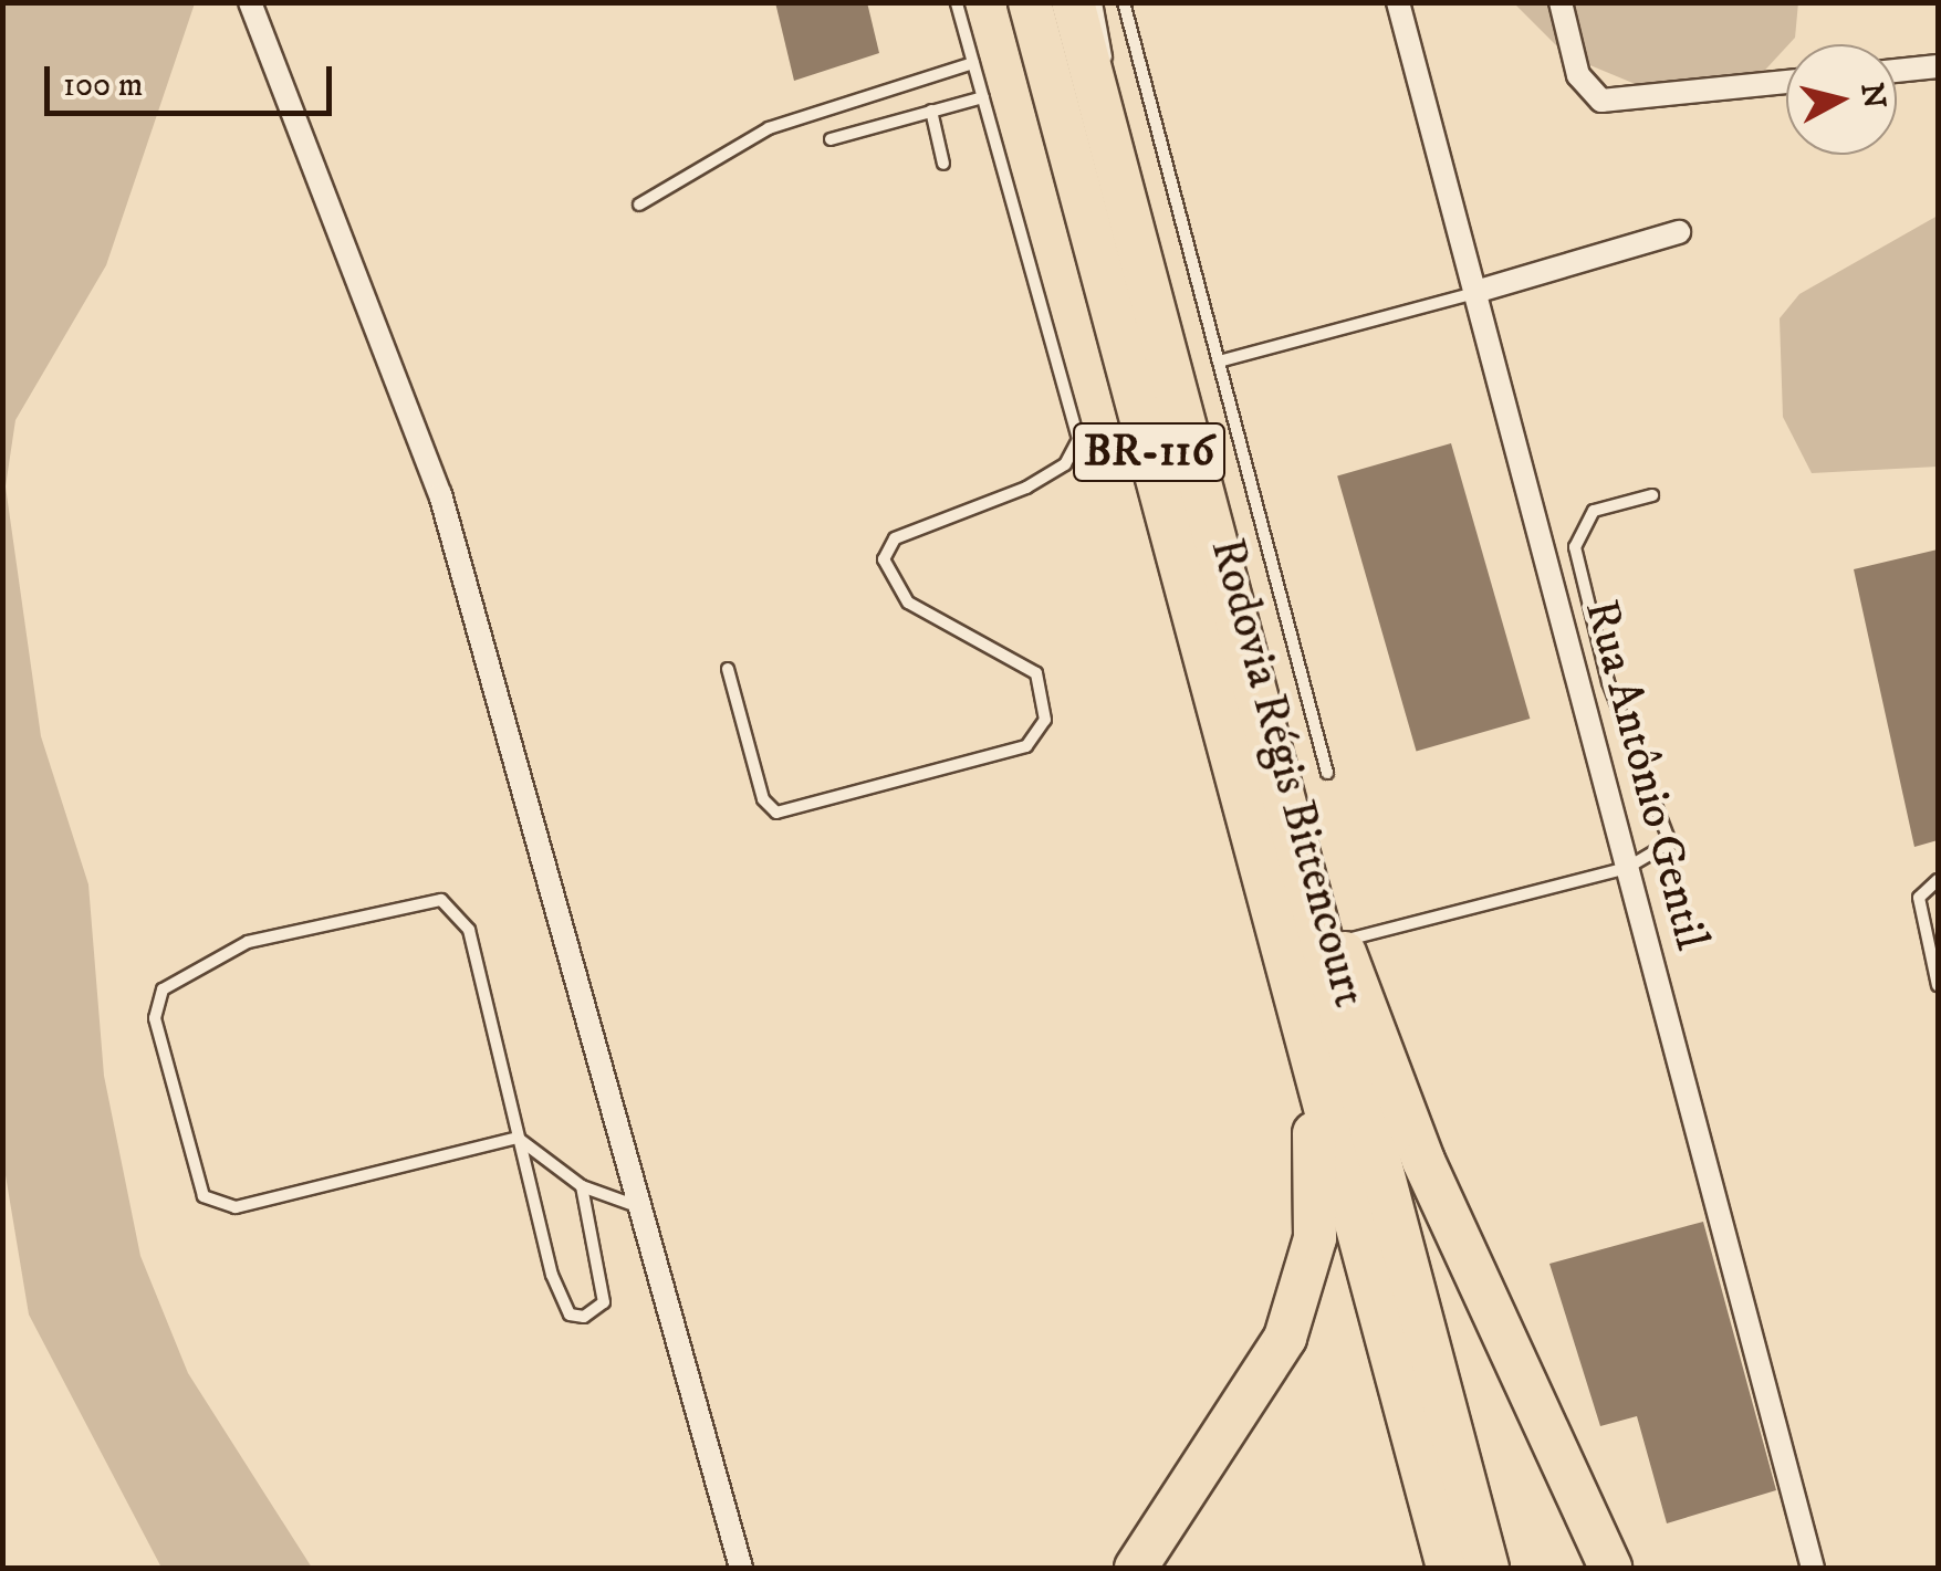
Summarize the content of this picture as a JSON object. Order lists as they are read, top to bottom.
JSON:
{
  "streets": {
    "highway": ["BR-116", "Rodovia Régis Bittencourt"],
    "street": ["Rua Antônio Gentil"]
  },
  "scale_bar": "100 m",
  "north": "right"
}
